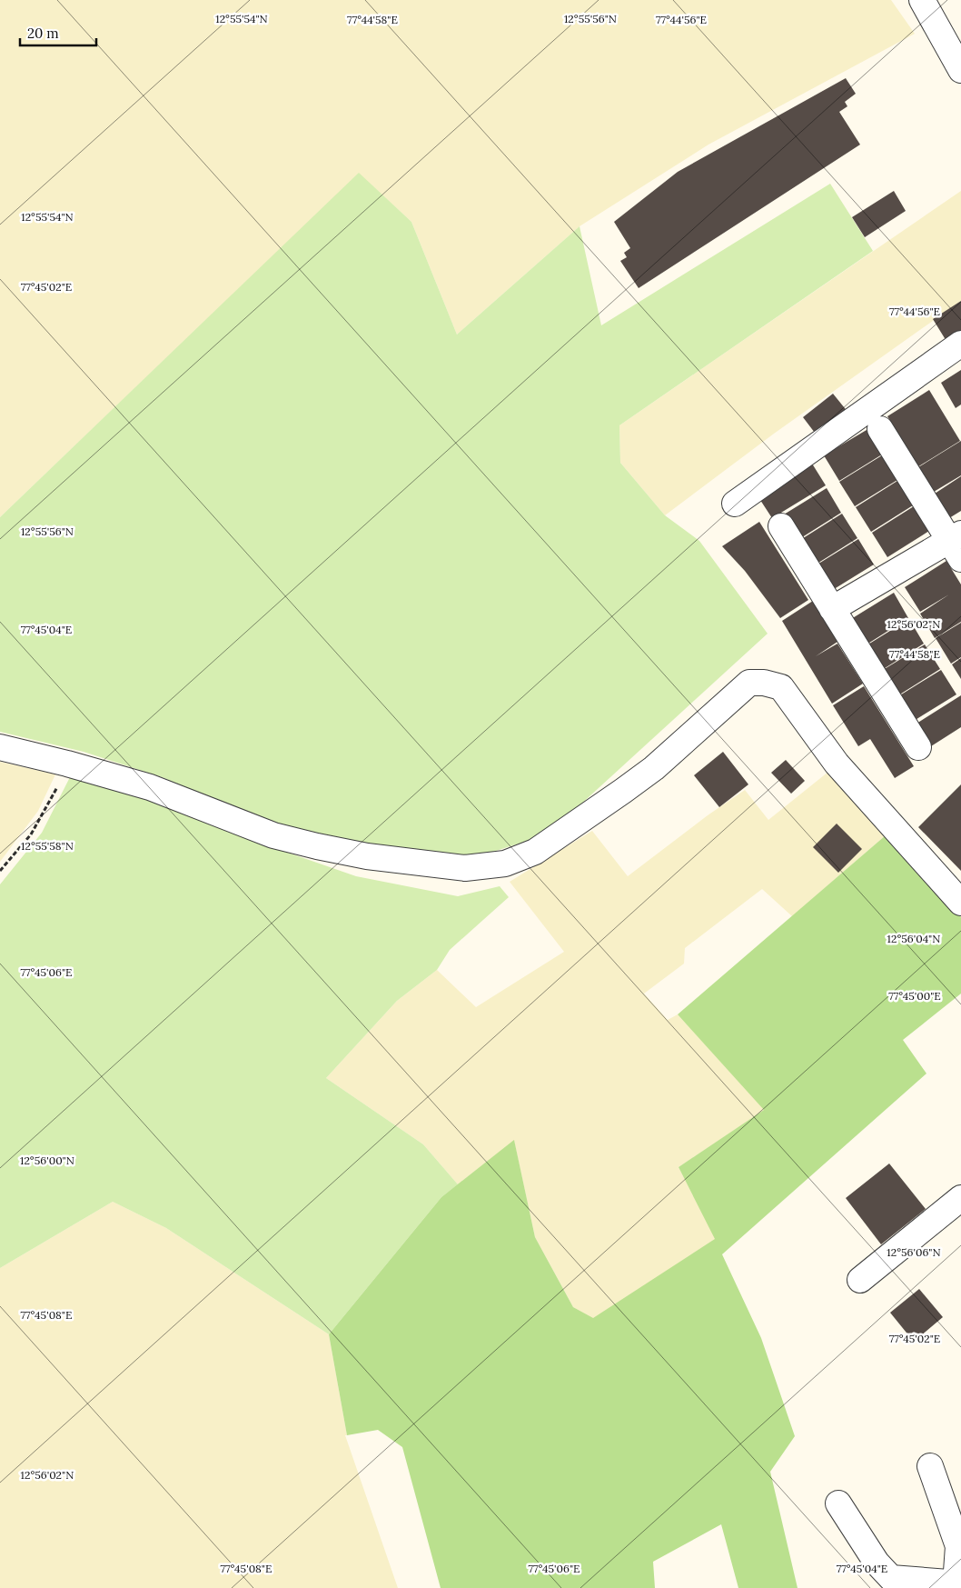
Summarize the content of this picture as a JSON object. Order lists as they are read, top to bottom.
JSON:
{
  "scale_bar": "20 m",
  "coordinates": [
    "12°55'54\"N",
    "12°55'56\"N",
    "77°44'58\"E",
    "77°44'56\"E",
    "77°45'02\"E",
    "12°56'02\"N",
    "77°45'04\"E",
    "12°55'58\"N",
    "12°56'04\"N",
    "77°45'06\"E",
    "77°45'00\"E",
    "12°56'00\"N",
    "12°56'06\"N",
    "77°45'08\"E"
  ]
}
